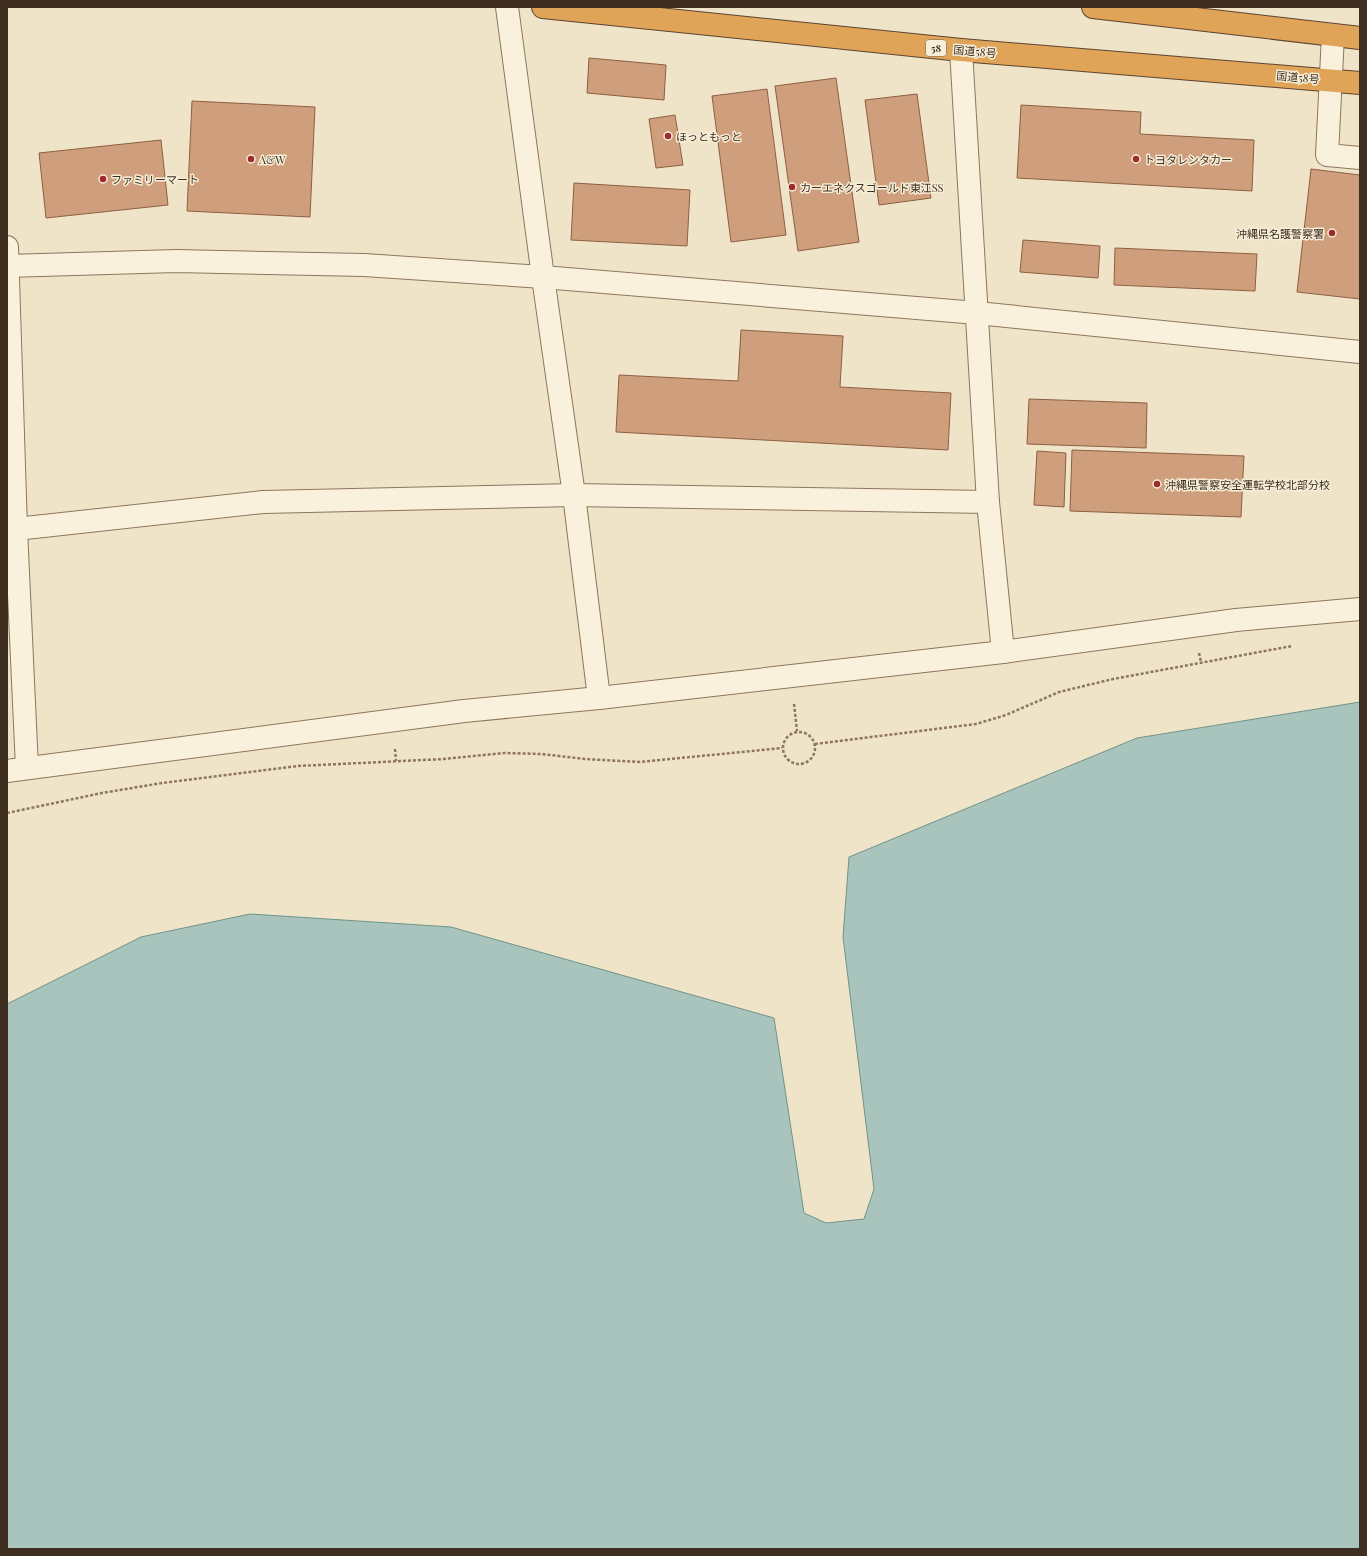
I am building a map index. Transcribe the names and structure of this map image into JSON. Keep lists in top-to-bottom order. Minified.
{"streets":{"highway":["58","国道58号"]},"places":["ほっともっと","A&W","トヨタレンタカー","ファミリーマート","カーエネクスゴールド東江SS","沖縄県名護警察署","沖縄県警察安全運転学校北部分校"]}
